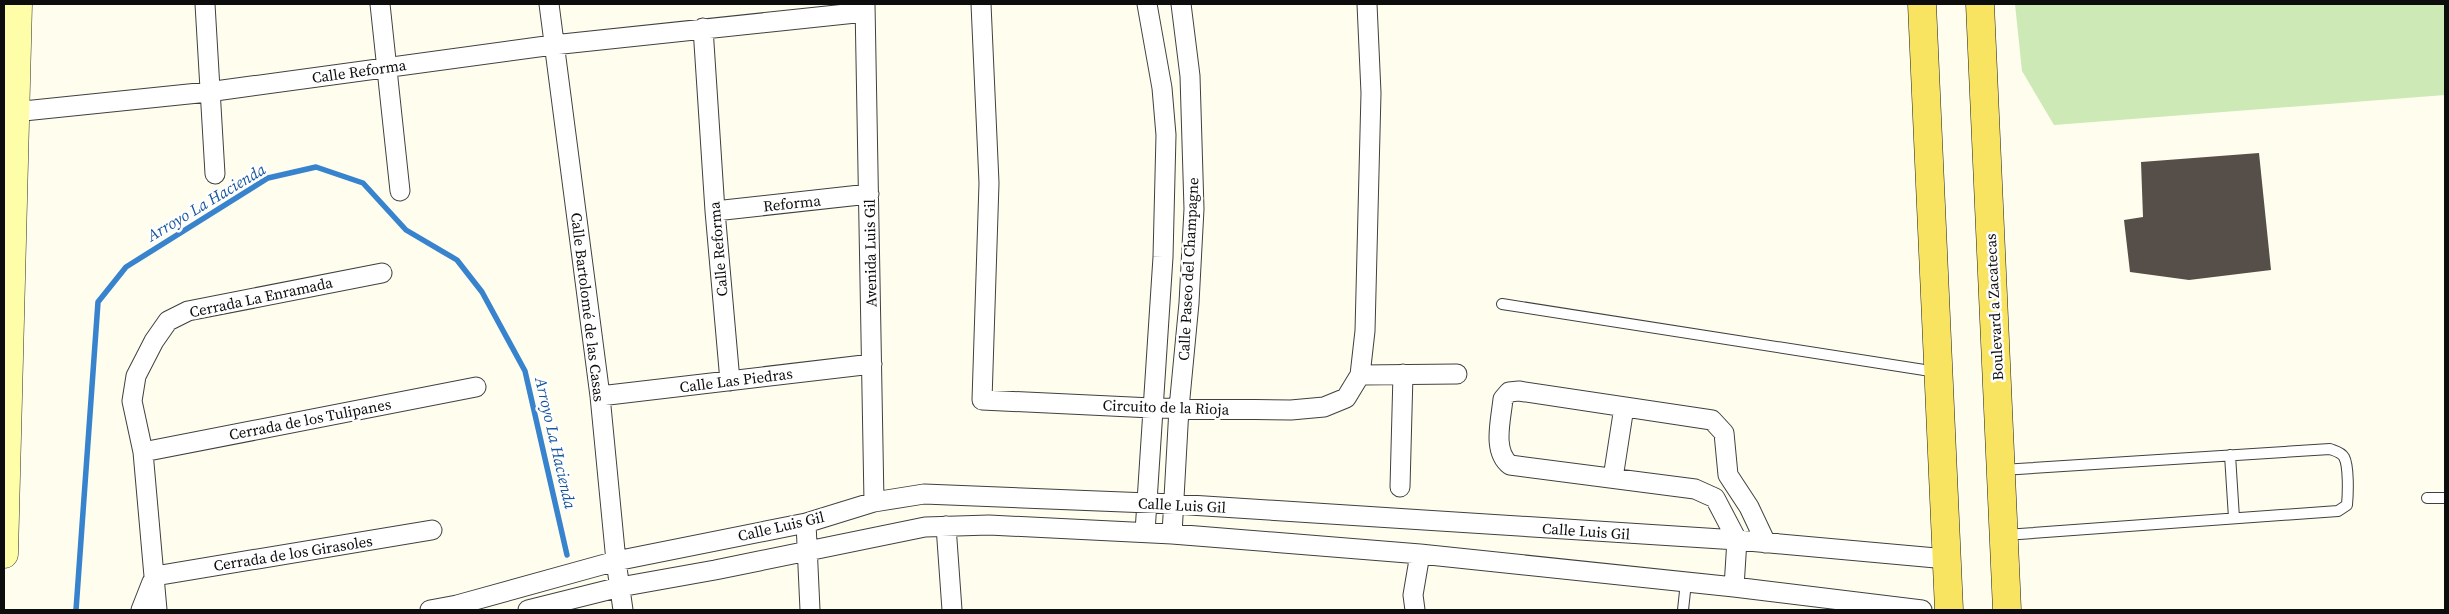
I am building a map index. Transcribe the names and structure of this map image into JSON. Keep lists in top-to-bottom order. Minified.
{"streets":{"main road":["Boulevard a Zacatecas"],"street":["Calle Reforma","Reforma","Avenida Luis Gil","Calle Paseo del Champagne","Cerrada La Enramada","Calle Bartolomé de las Casas","Calle Las Piedras","Circuito de la Rioja","Cerrada de los Tulipanes","Calle Luis Gil","Cerrada de los Girasoles"]},"crossings":[["Calle Reforma","Reforma"],["Calle Reforma","Avenida Luis Gil"],["Calle Reforma","Calle Bartolomé de las Casas"],["Calle Reforma","Calle Las Piedras"],["Reforma","Avenida Luis Gil"],["Avenida Luis Gil","Calle Las Piedras"],["Avenida Luis Gil","Calle Luis Gil"],["Calle Paseo del Champagne","Circuito de la Rioja"],["Calle Paseo del Champagne","Calle Luis Gil"],["Cerrada La Enramada","Cerrada de los Tulipanes"],["Cerrada La Enramada","Cerrada de los Girasoles"],["Calle Bartolomé de las Casas","Calle Las Piedras"],["Calle Bartolomé de las Casas","Calle Luis Gil"]],"water":["Arroyo La Hacienda"]}
